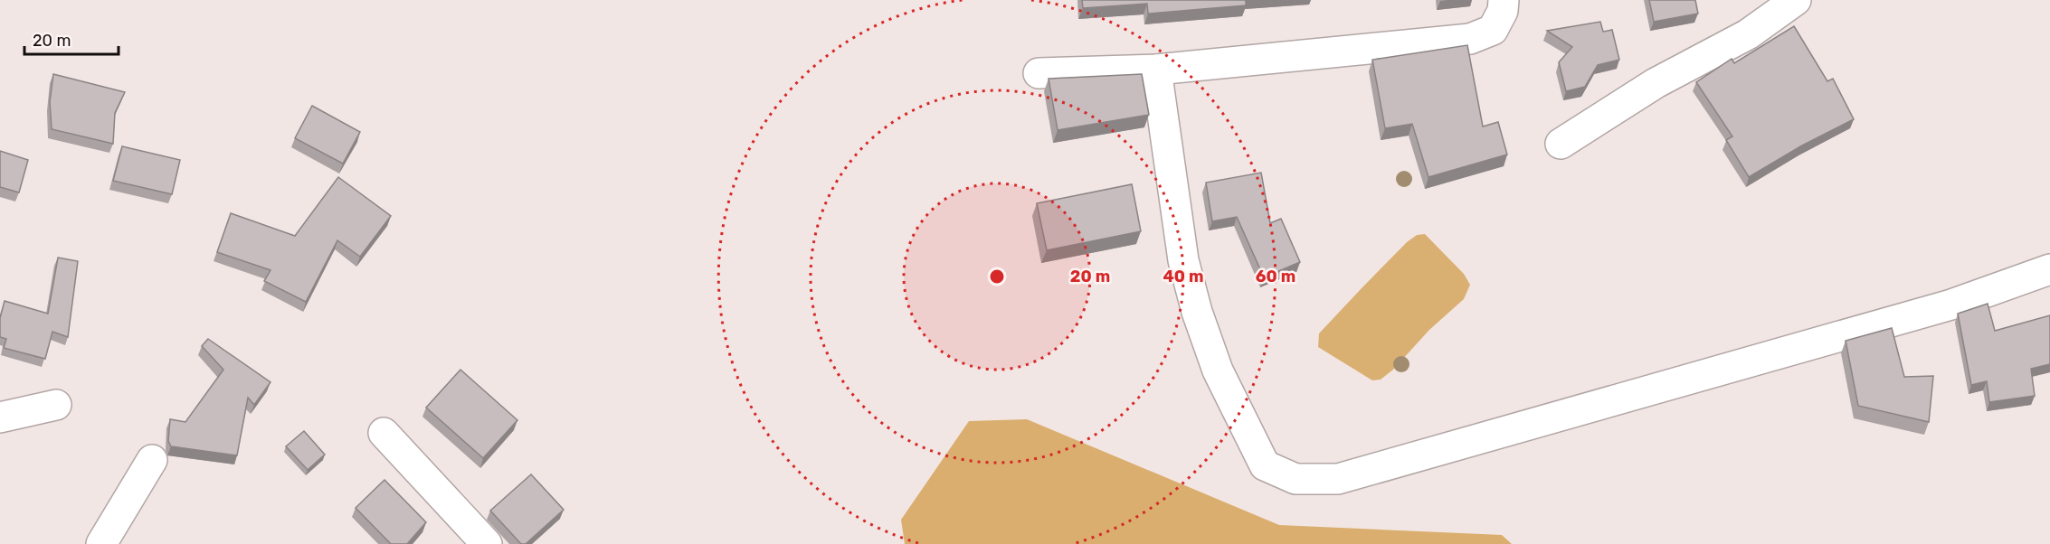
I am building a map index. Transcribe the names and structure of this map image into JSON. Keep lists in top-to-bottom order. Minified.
{"scale_bar":"20 m","rings":["20 m","40 m","60 m"]}
